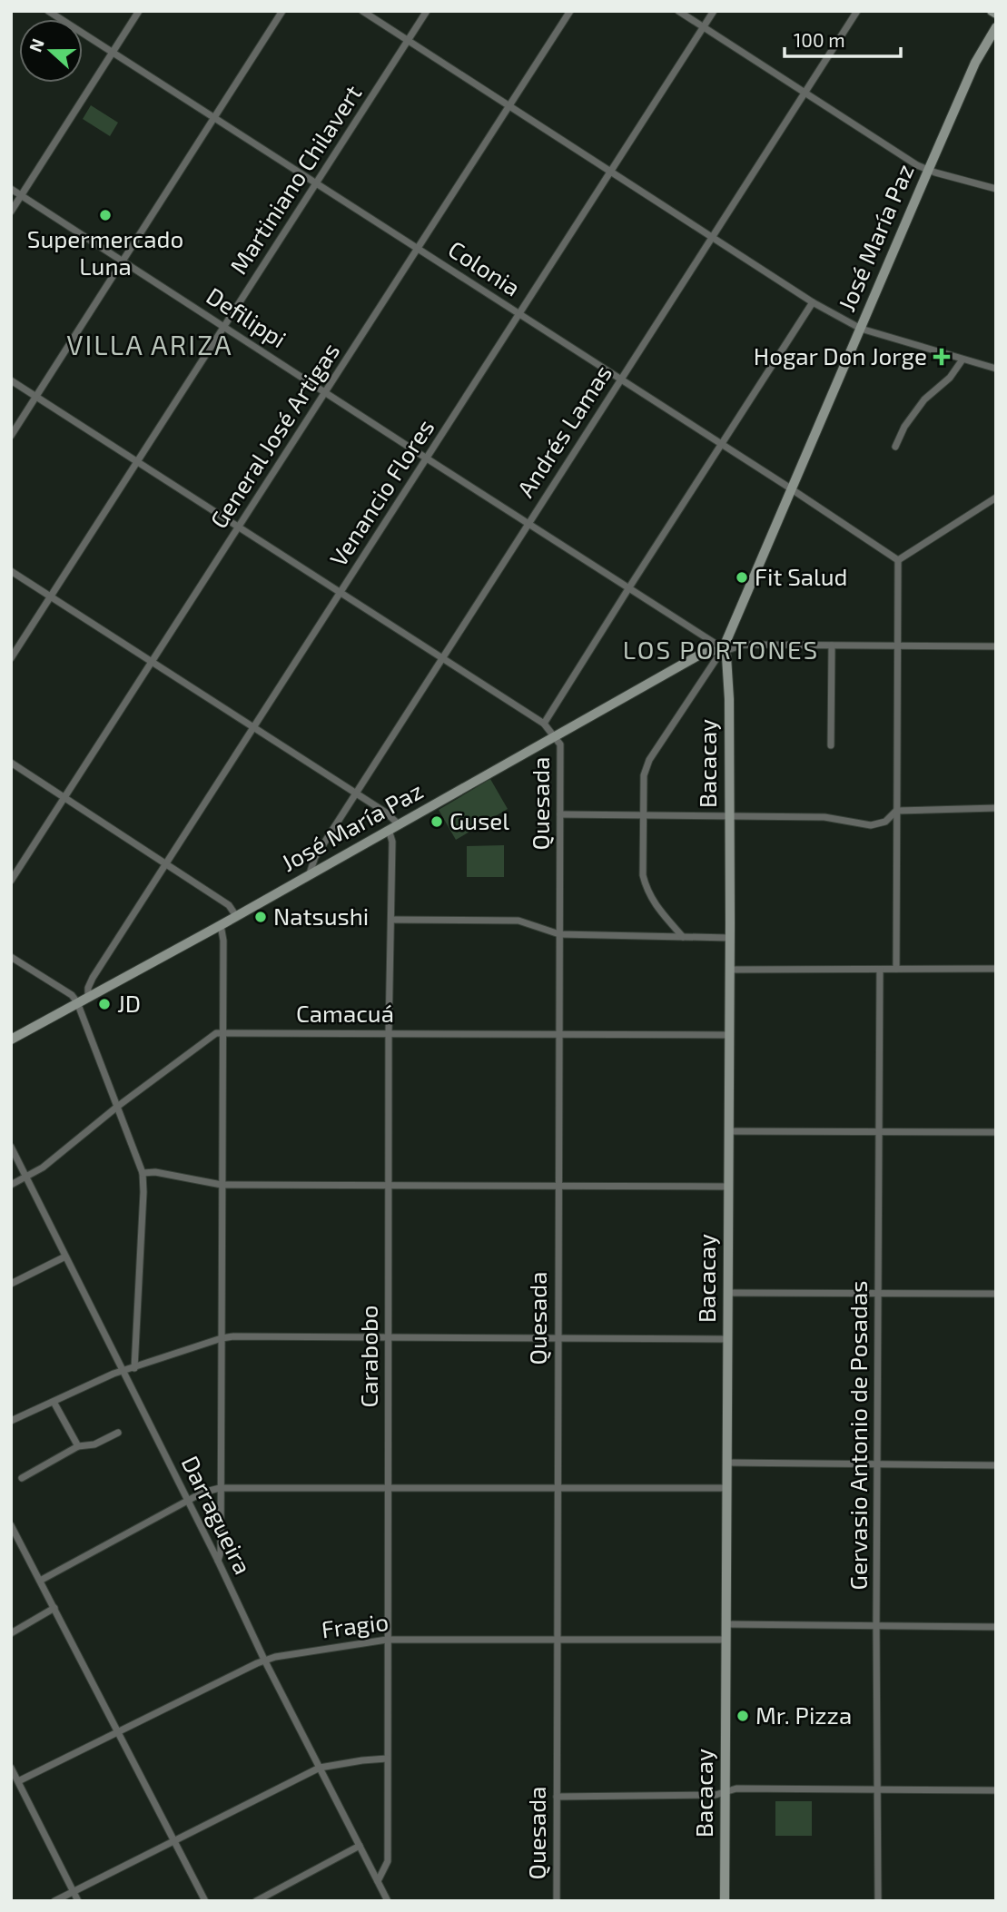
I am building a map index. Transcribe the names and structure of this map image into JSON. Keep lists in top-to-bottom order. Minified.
{"streets":{"street":["Martiniano Chilavert","José María Paz","Colonia","Defilippi","Andrés Lamas","General José Artigas","Venancio Flores","Bacacay","Quesada","Camacuá","Carabobo","Gervasio Antonio de Posadas","Darragueira","Fragio"]},"crossings":[["Martiniano Chilavert","Colonia"],["Martiniano Chilavert","Defilippi"],["José María Paz","Colonia"],["José María Paz","Defilippi"],["José María Paz","Andrés Lamas"],["José María Paz","Venancio Flores"],["José María Paz","Bacacay"],["José María Paz","Quesada"],["José María Paz","Carabobo"],["Colonia","Andrés Lamas"],["Colonia","General José Artigas"],["Colonia","Venancio Flores"],["Defilippi","Andrés Lamas"],["Defilippi","General José Artigas"],["Defilippi","Venancio Flores"],["Defilippi","Bacacay"],["Bacacay","Camacuá"],["Bacacay","Fragio"],["Quesada","Camacuá"],["Quesada","Fragio"],["Camacuá","Carabobo"],["Carabobo","Darragueira"],["Carabobo","Fragio"],["Darragueira","Fragio"]],"districts":["VILLA ARIZA","LOS PORTONES"],"places":{"other":["Supermercado Luna","Fit Salud","Gusel","Natsushi","JD","Mr. Pizza"],"health":["Hogar Don Jorge"]},"scale_bar":"100 m","north":"left"}
